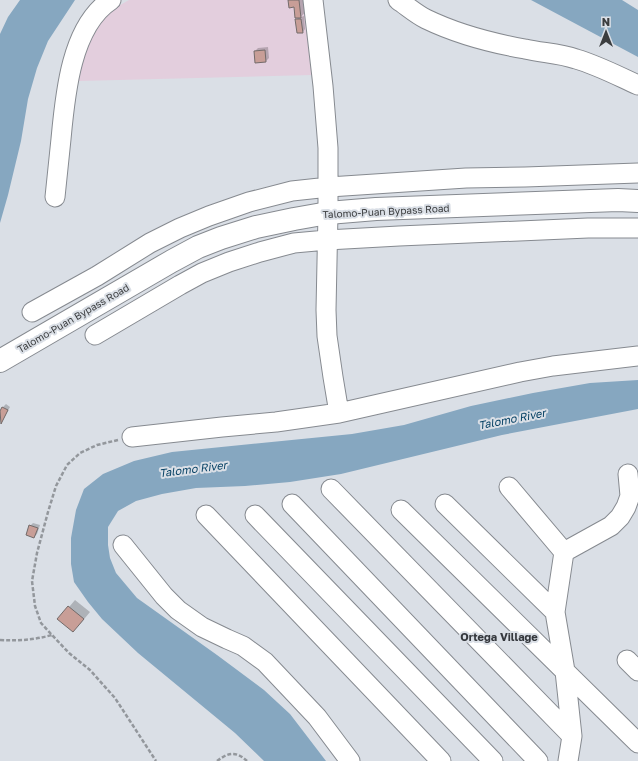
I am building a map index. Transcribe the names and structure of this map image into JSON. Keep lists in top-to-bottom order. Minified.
{"streets":{"highway":["Talomo-Puan Bypass Road"]},"districts":["Ortega Village"],"water":["Talomo River"],"north":"top"}
